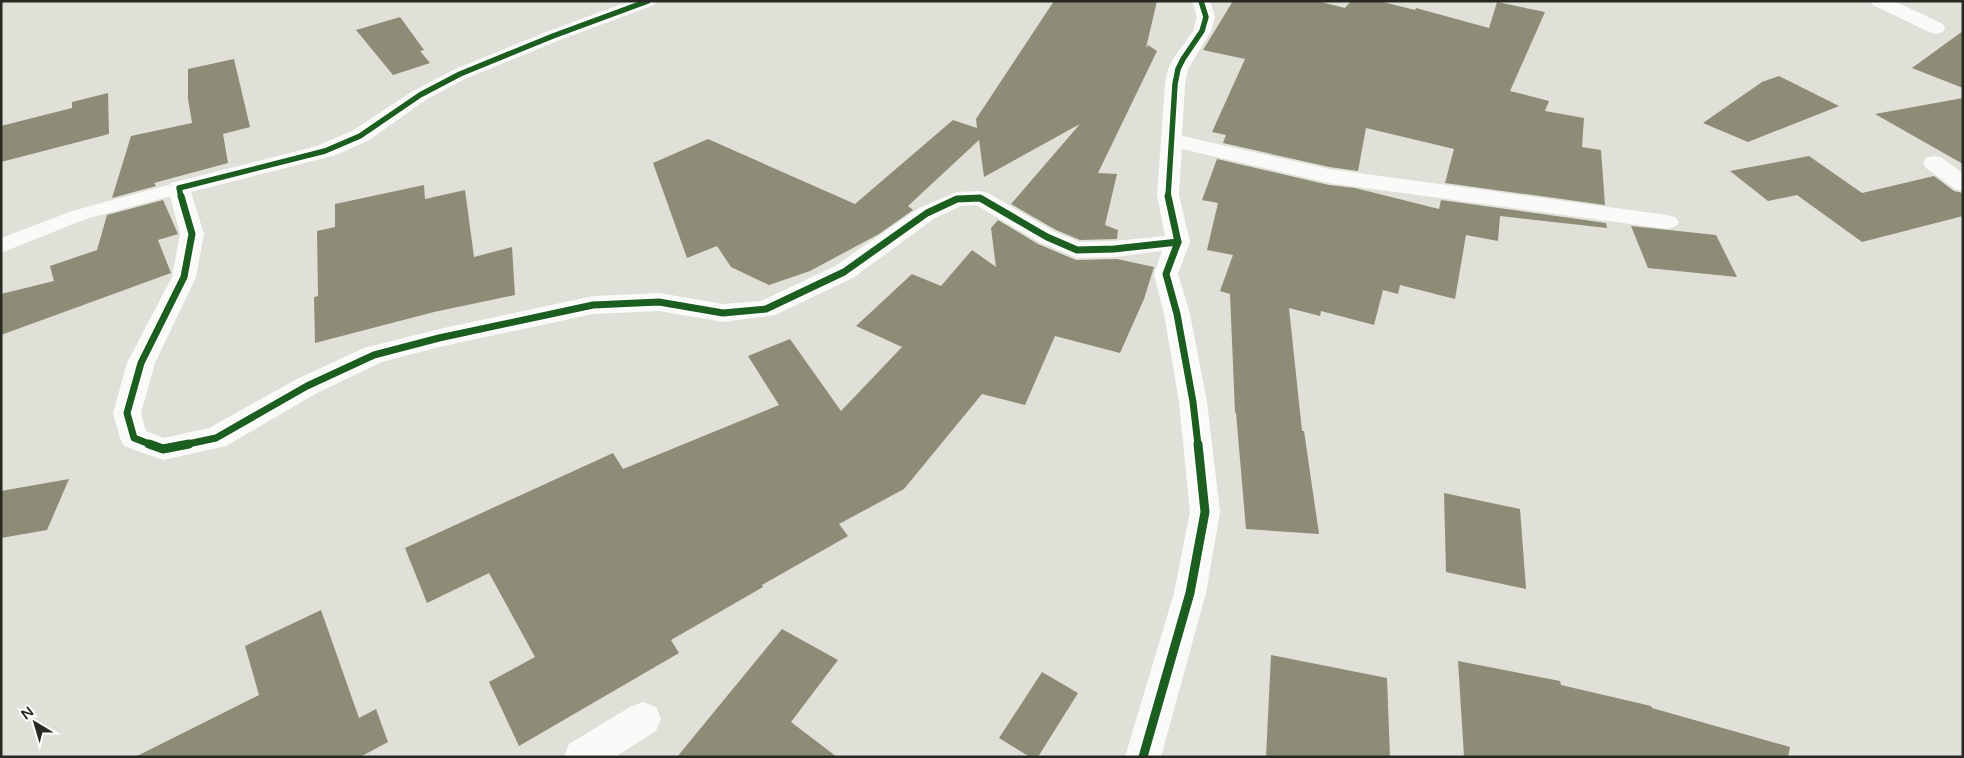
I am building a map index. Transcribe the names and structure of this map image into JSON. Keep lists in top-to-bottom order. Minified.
{"north":"top left"}
